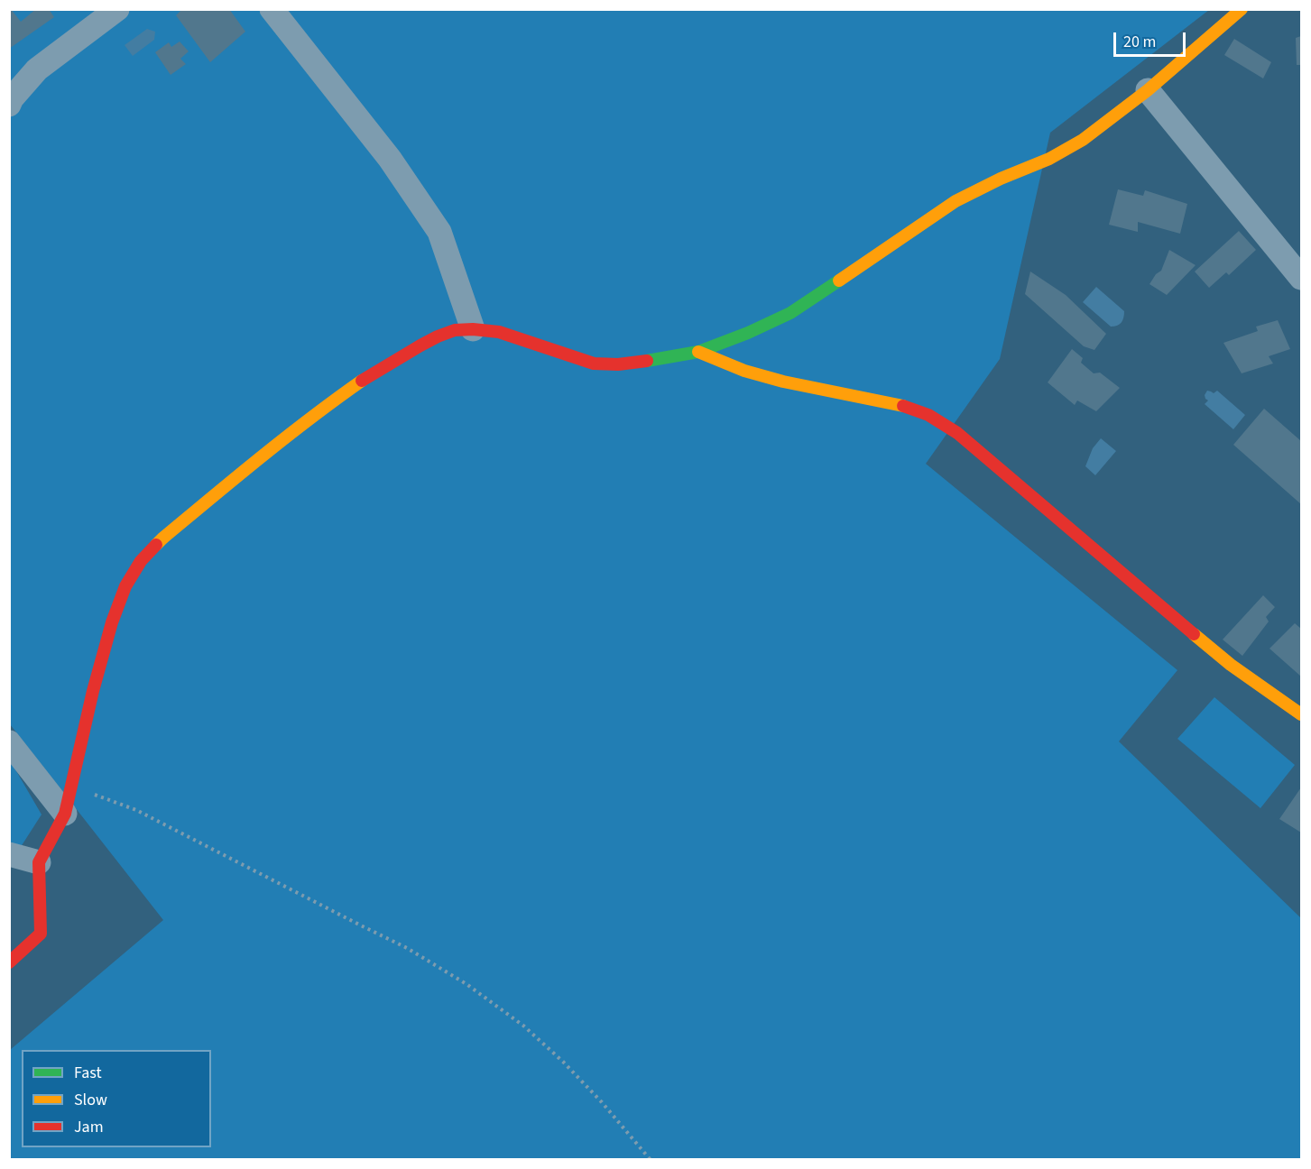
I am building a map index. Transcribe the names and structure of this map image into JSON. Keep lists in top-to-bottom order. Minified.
{"legend":["Fast","Slow","Jam"],"scale_bar":"20 m"}
